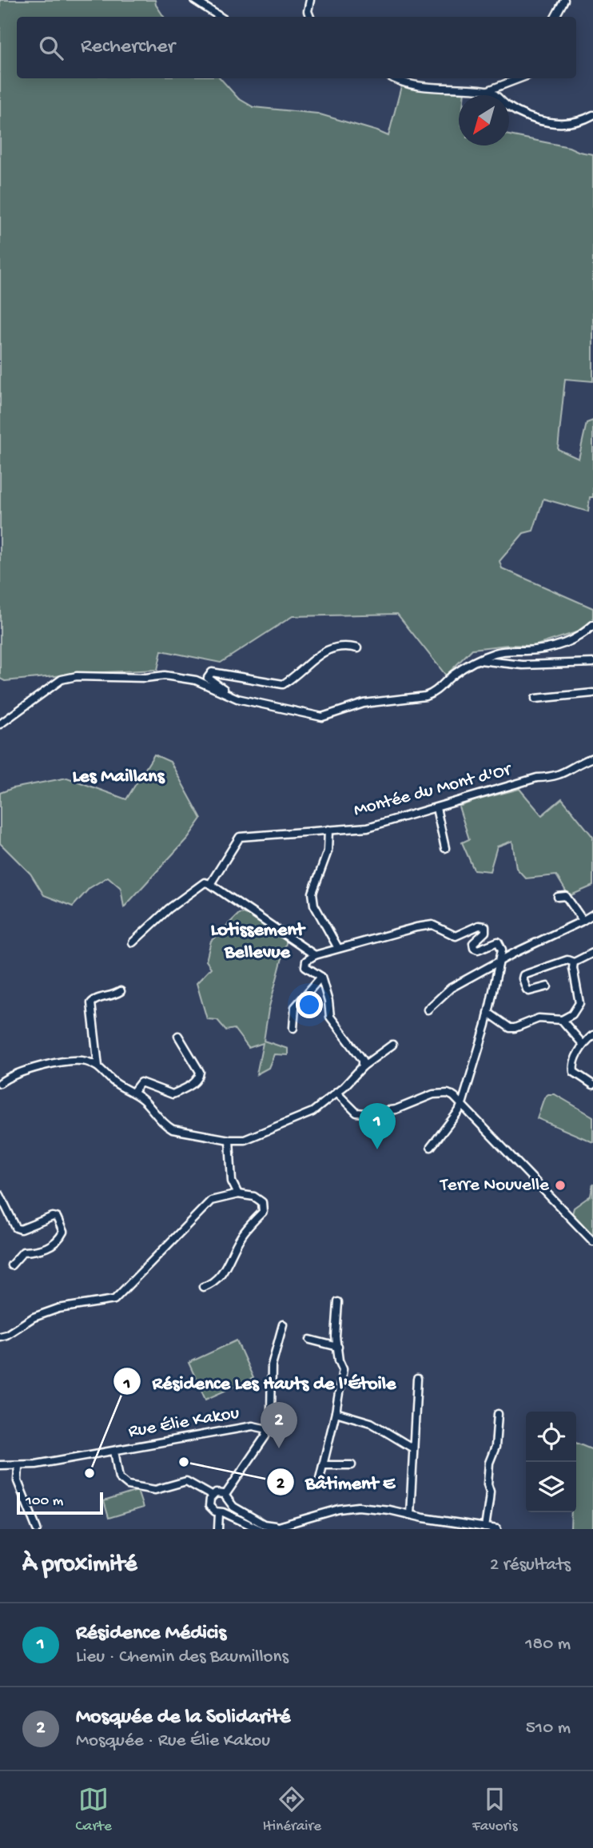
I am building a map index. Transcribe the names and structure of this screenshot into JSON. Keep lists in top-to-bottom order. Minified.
{"streets":{"street":["Montée du Mont d'Or","Rue Élie Kakou"]},"districts":["Les Maillans","Lotissement Bellevue"],"places":["Terre Nouvelle","Bâtiment E","Résidence Les Hauts de l'Étoile"],"scale_bar":"100 m","north":"bottom left","page":{"search":"Rechercher","pins":["1","2"],"scale":"100 m","heading":["À proximité","2 résultats"],"list":[{"mark":"1","name":"Résidence Médicis","note":"Lieu · Chemin des Baumillons","value":"180 m"},{"mark":"2","name":"Mosquée de la Solidarité","note":"Mosquée · Rue Élie Kakou","value":"510 m"}],"nav":["Carte","Itinéraire","Favoris"]}}
